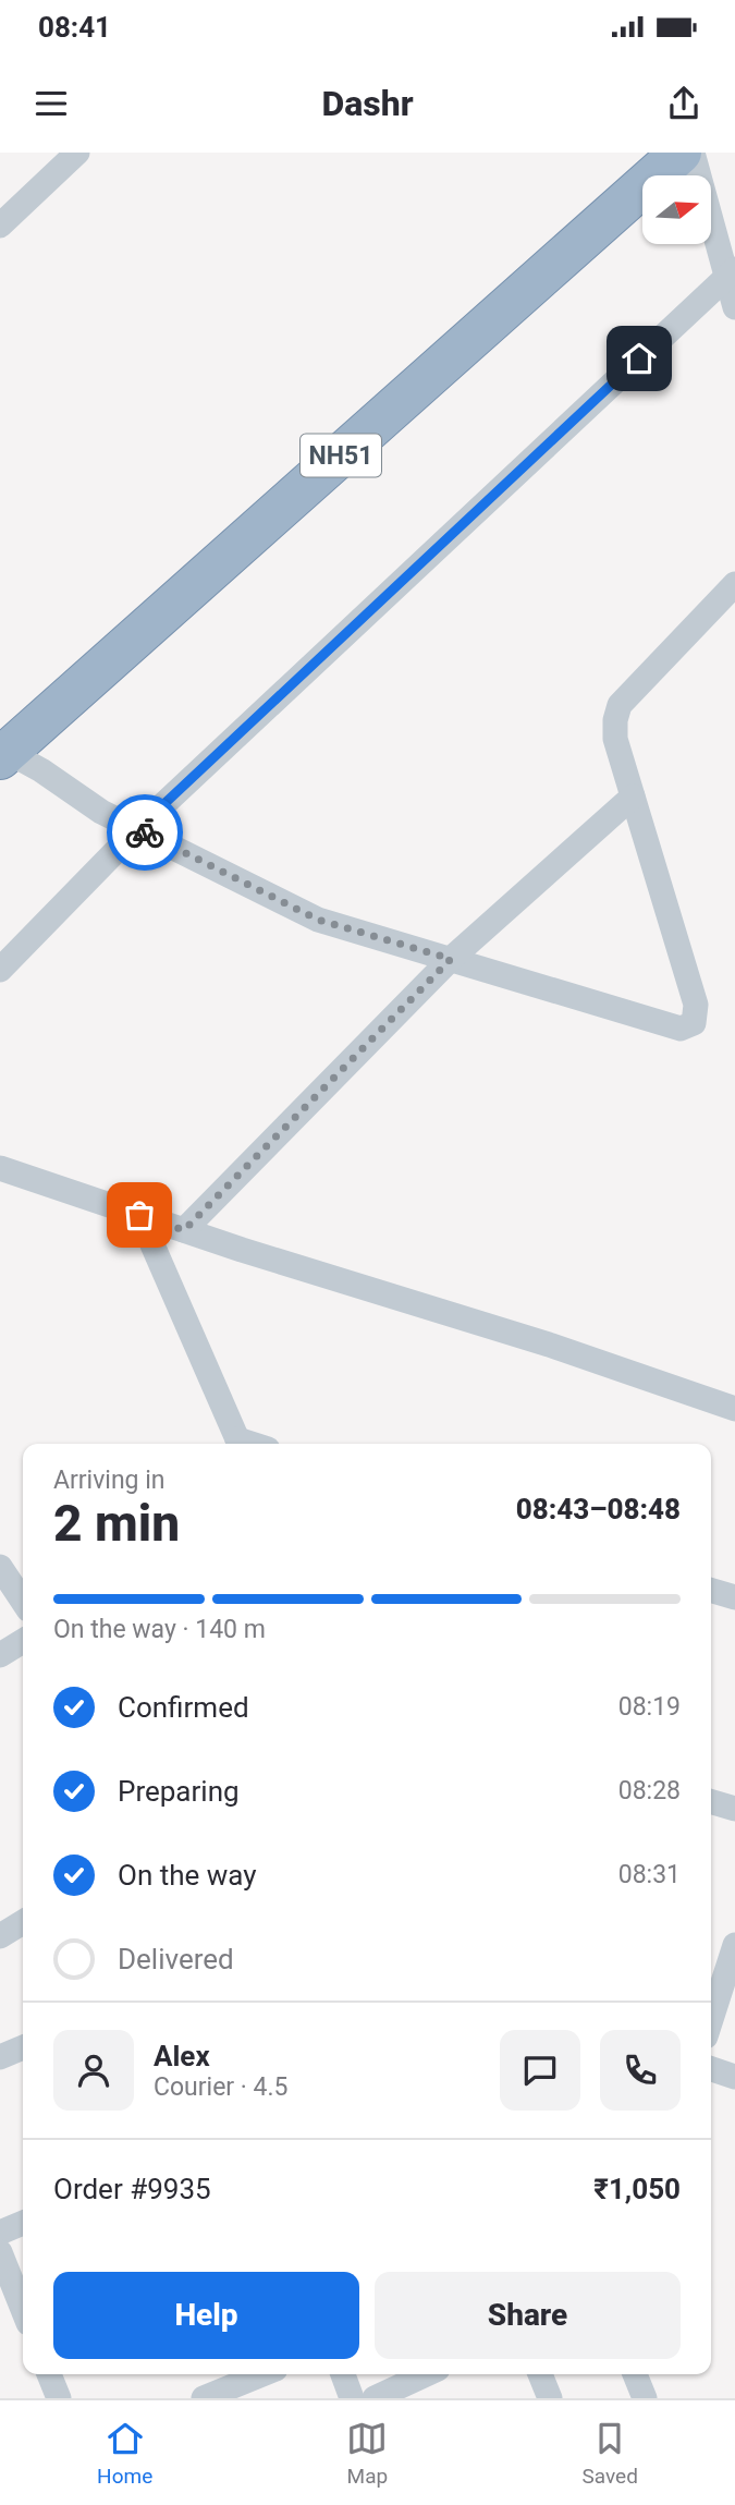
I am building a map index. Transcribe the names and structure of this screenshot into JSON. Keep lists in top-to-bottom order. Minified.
{"streets":{"highway":["NH51"]},"north":"right","page":{"status":"08:41","header":"Dashr","heading":["2 min","Arriving in","08:43–08:48"],"panel":["Alex","Courier · 4.5","Order #9935","₹1,050"],"bar":"On the way · 140 m","list":[["Confirmed","08:19"],["Preparing","08:28"],["On the way","08:31"],"Delivered"],"buttons":["Help","Share"],"tabs":["Home","Map","Saved"]}}
